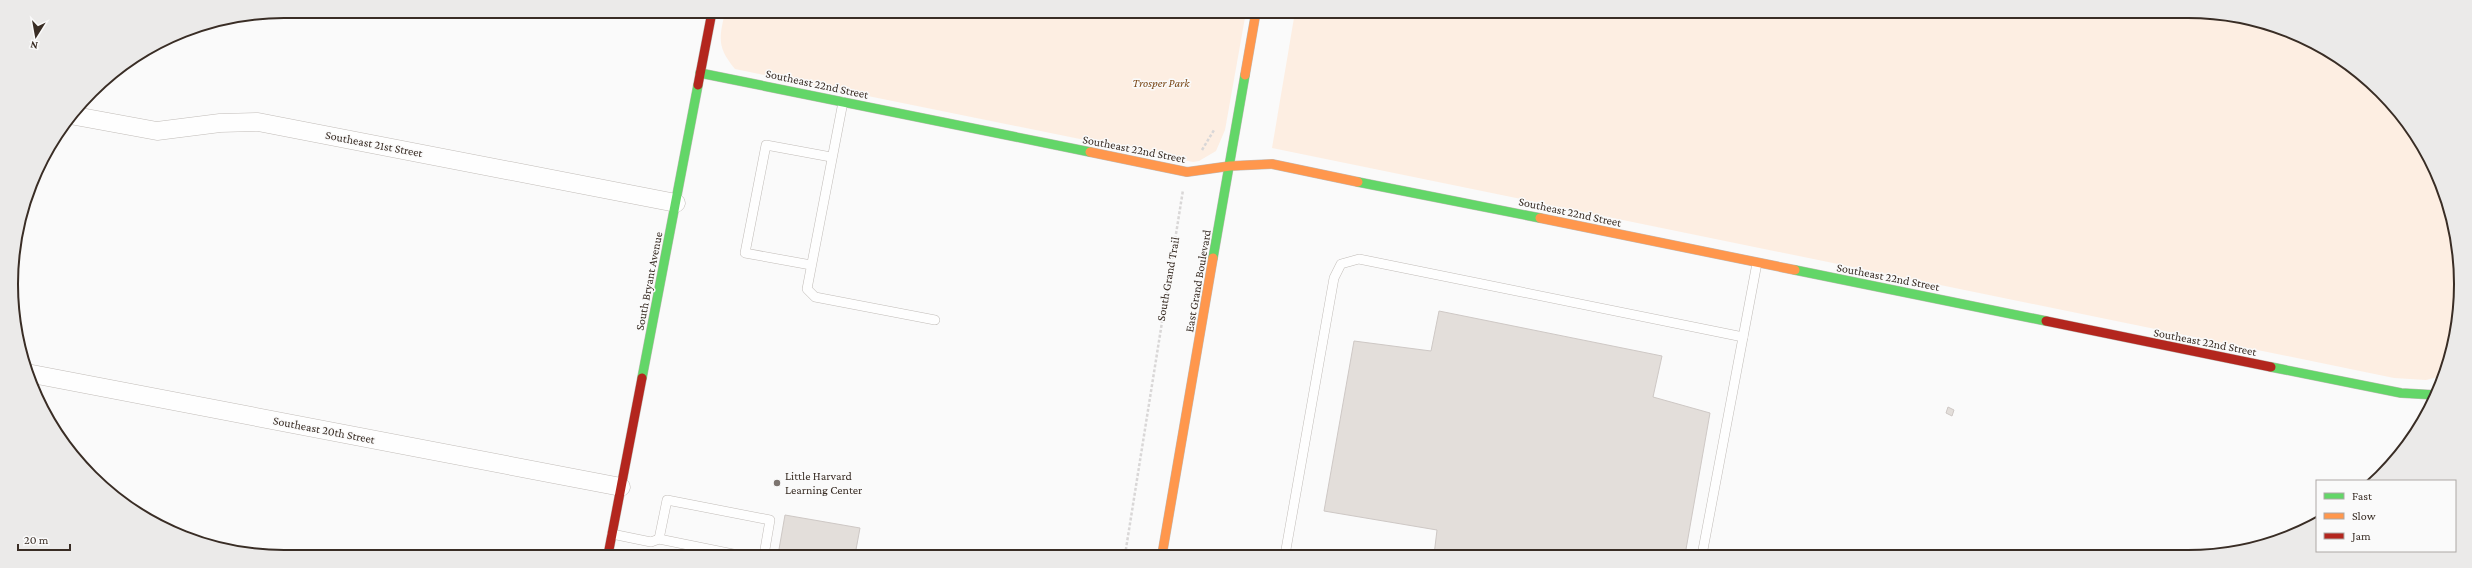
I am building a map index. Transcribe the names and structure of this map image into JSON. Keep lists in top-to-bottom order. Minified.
{"streets":{"street":["Southeast 22nd Street","Southeast 21st Street","South Bryant Avenue","East Grand Boulevard","Southeast 20th Street"],"path":["South Grand Trail"]},"crossings":[["Southeast 22nd Street","South Grand Trail"],["Southeast 22nd Street","South Bryant Avenue"],["Southeast 22nd Street","East Grand Boulevard"],["Southeast 21st Street","South Bryant Avenue"],["South Bryant Avenue","Southeast 20th Street"]],"parks":["Trosper Park"],"places":["Little Harvard Learning Center"],"legend":["Fast","Slow","Jam"],"scale_bar":"20 m","north":"bottom"}
